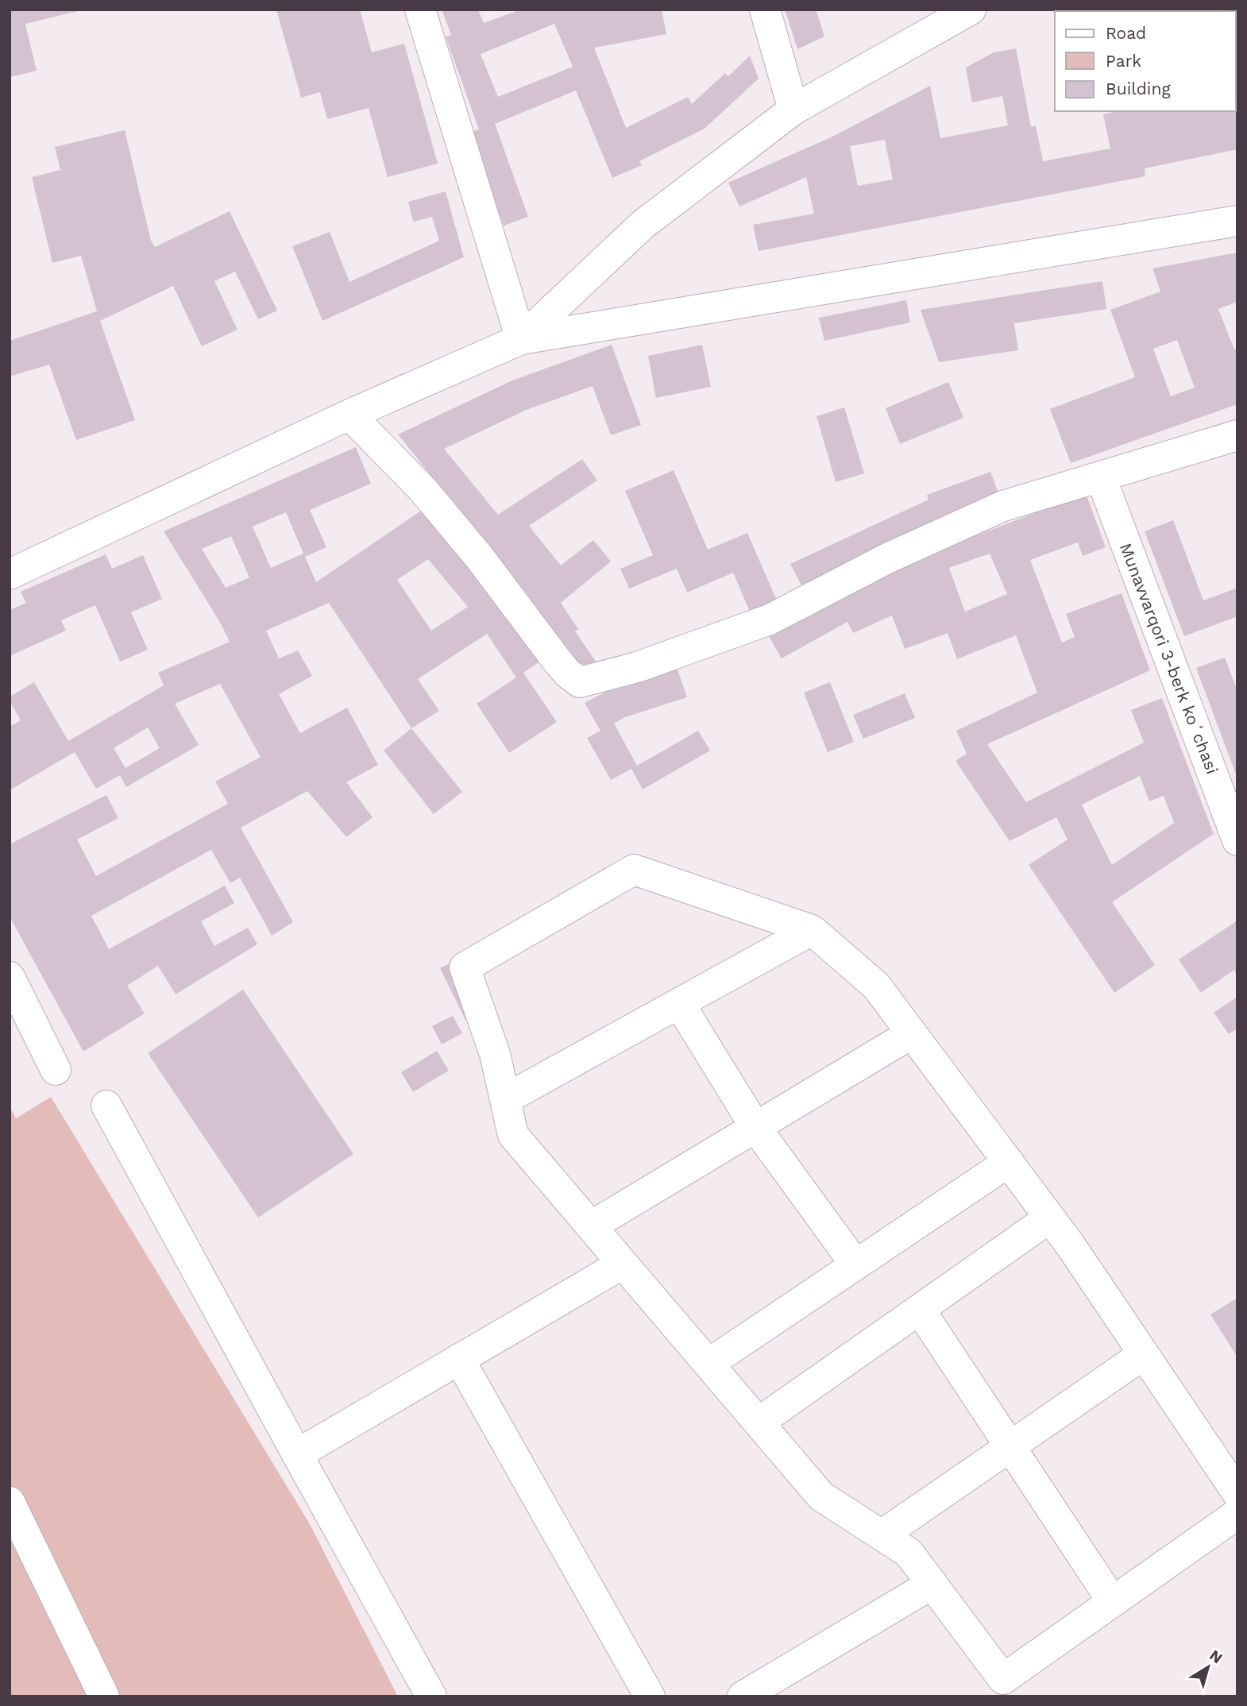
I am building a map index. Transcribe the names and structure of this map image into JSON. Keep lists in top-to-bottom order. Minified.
{"streets":{"street":["Munavvarqori 3-berk koʻchasi"]},"legend":["Road","Park","Building"],"north":"top right"}
